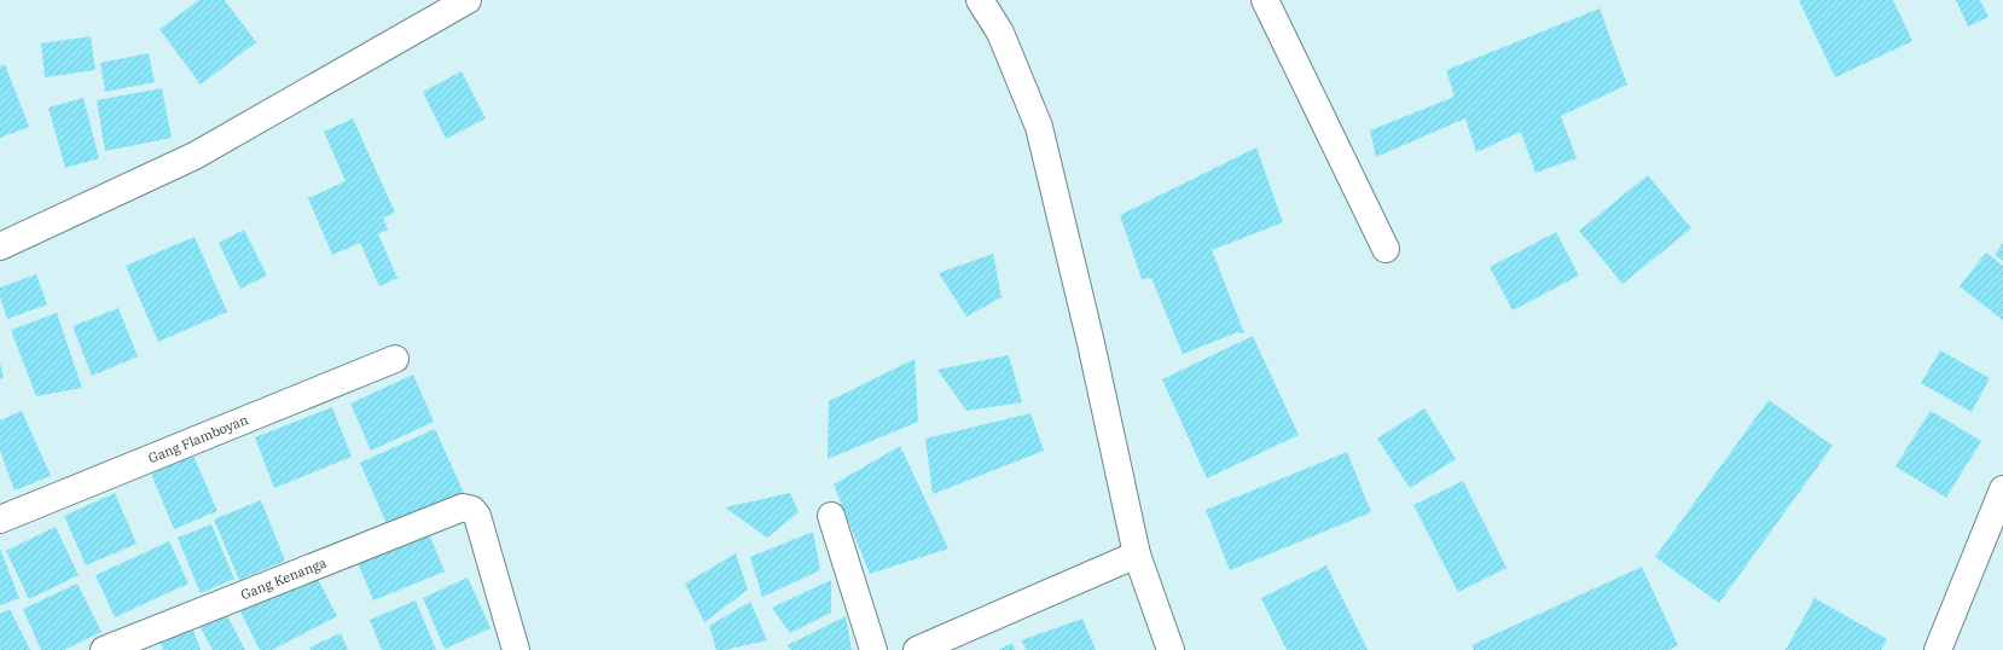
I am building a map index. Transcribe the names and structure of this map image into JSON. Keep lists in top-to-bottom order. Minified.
{"streets":{"street":["Gang Flamboyan","Gang Kenanga"]}}
